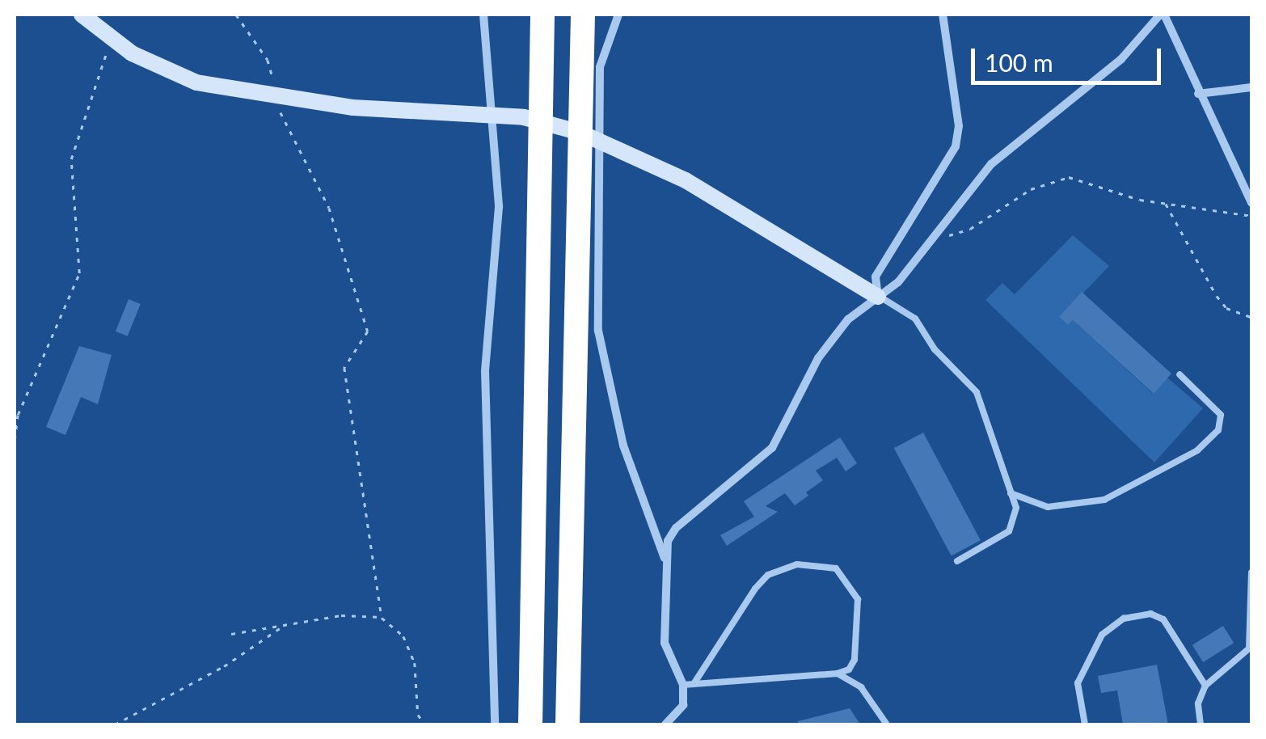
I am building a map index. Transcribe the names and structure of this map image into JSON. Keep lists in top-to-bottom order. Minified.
{"scale_bar":"100 m"}
